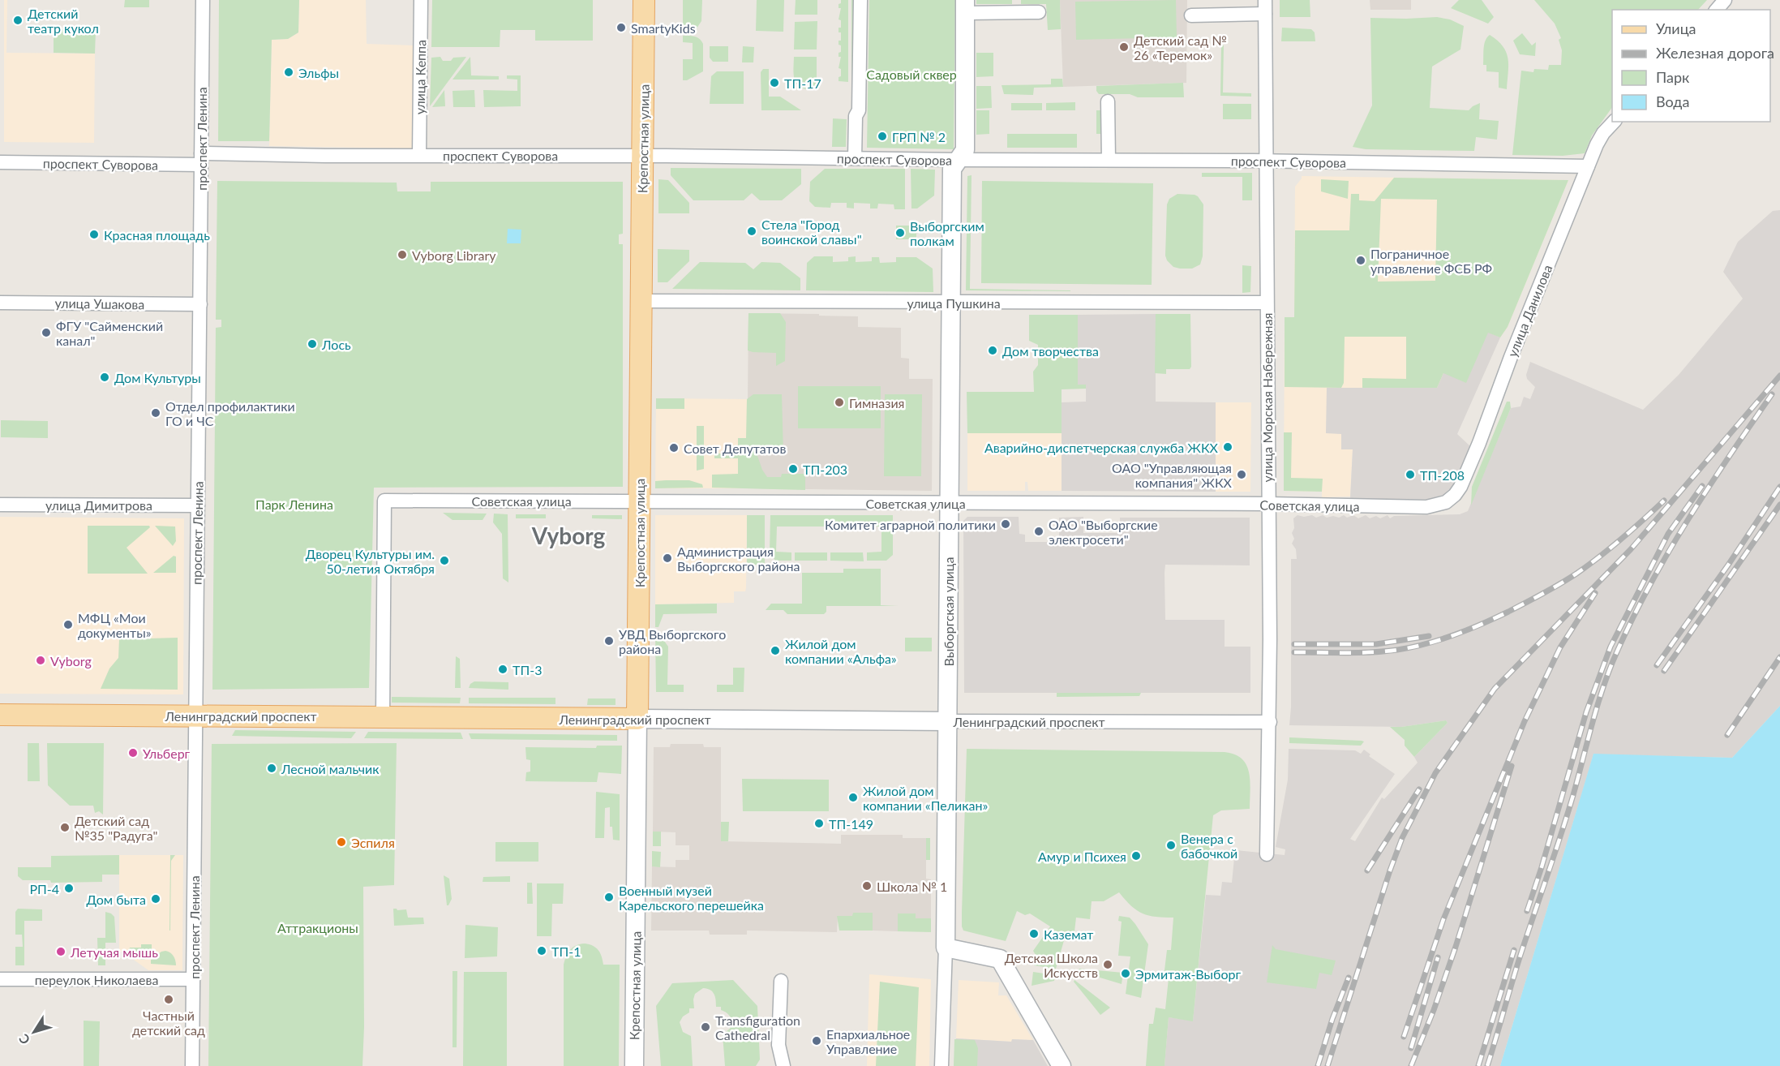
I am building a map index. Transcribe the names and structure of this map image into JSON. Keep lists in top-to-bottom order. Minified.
{"streets":{"main road":["Крепостная улица","Ленинградский проспект"],"street":["улица Кеппа","проспект Ленина","проспект Суворова","улица Пушкина","улица Ушакова","улица Данилова","улица Морская Набережная","Советская улица","улица Димитрова","Выборгская улица","переулок Николаева"]},"crossings":[["улица Кеппа","проспект Суворова"],["проспект Ленина","проспект Суворова"],["проспект Ленина","улица Ушакова"],["проспект Ленина","улица Димитрова"],["проспект Ленина","Ленинградский проспект"],["проспект Ленина","переулок Николаева"],["Крепостная улица","проспект Суворова"],["Крепостная улица","улица Пушкина"],["Крепостная улица","Советская улица"],["Крепостная улица","Ленинградский проспект"],["проспект Суворова","улица Данилова"],["проспект Суворова","улица Морская Набережная"],["проспект Суворова","Выборгская улица"],["улица Пушкина","улица Морская Набережная"],["улица Пушкина","Выборгская улица"],["улица Данилова","Советская улица"],["улица Морская Набережная","Советская улица"],["улица Морская Набережная","Ленинградский проспект"],["Советская улица","Выборгская улица"],["Советская улица","Ленинградский проспект"],["Выборгская улица","Ленинградский проспект"]],"districts":["Vyborg"],"parks":["Садовый сквер","Парк Ленина","Аттракционы"],"places":["Детский театр кукол","SmartyKids","Детский сад № 26 «Теремок»","Эльфы","ТП-17","ГРП № 2","Стела \"Город воинской славы\"","Выборгским полкам","Красная площадь","Vyborg Library","Пограничное управление ФСБ РФ","ФГУ \"Сайменский канал\"","Лось","Дом творчества","Дом Культуры","Гимназия","Отдел профилактики ГО и ЧС","Аварийно-диспетчерская служба ЖКХ","Совет Депутатов","ТП-203","ОАО \"Управляющая компания\" ЖКХ","ТП-208","Комитет аграрной политики","ОАО \"Выборгские электросети\"","Администрация Выборгского района","Дворец Культуры им. 50-летия Октября","МФЦ «Мои документы»","УВД Выборгского района","Жилой дом компании «Альфа»","Vyborg","ТП-3","Ульберг","Лесной мальчик","Жилой дом компании «Пеликан»","ТП-149","Детский сад №35 \"Радуга\"","Эспиля","Венера с бабочкой","Амур и Психея","Школа № 1","РП-4","Военный музей Карельского перешейка","Дом быта","Каземат","ТП-1","Летучая мышь","Детская Школа Искусств","Эрмитаж-Выборг","Частный детский сад","Transfiguration Cathedral","Епархиальное Управление"],"legend":["Улица","Железная дорога","Парк","Вода"],"north":"bottom left"}
